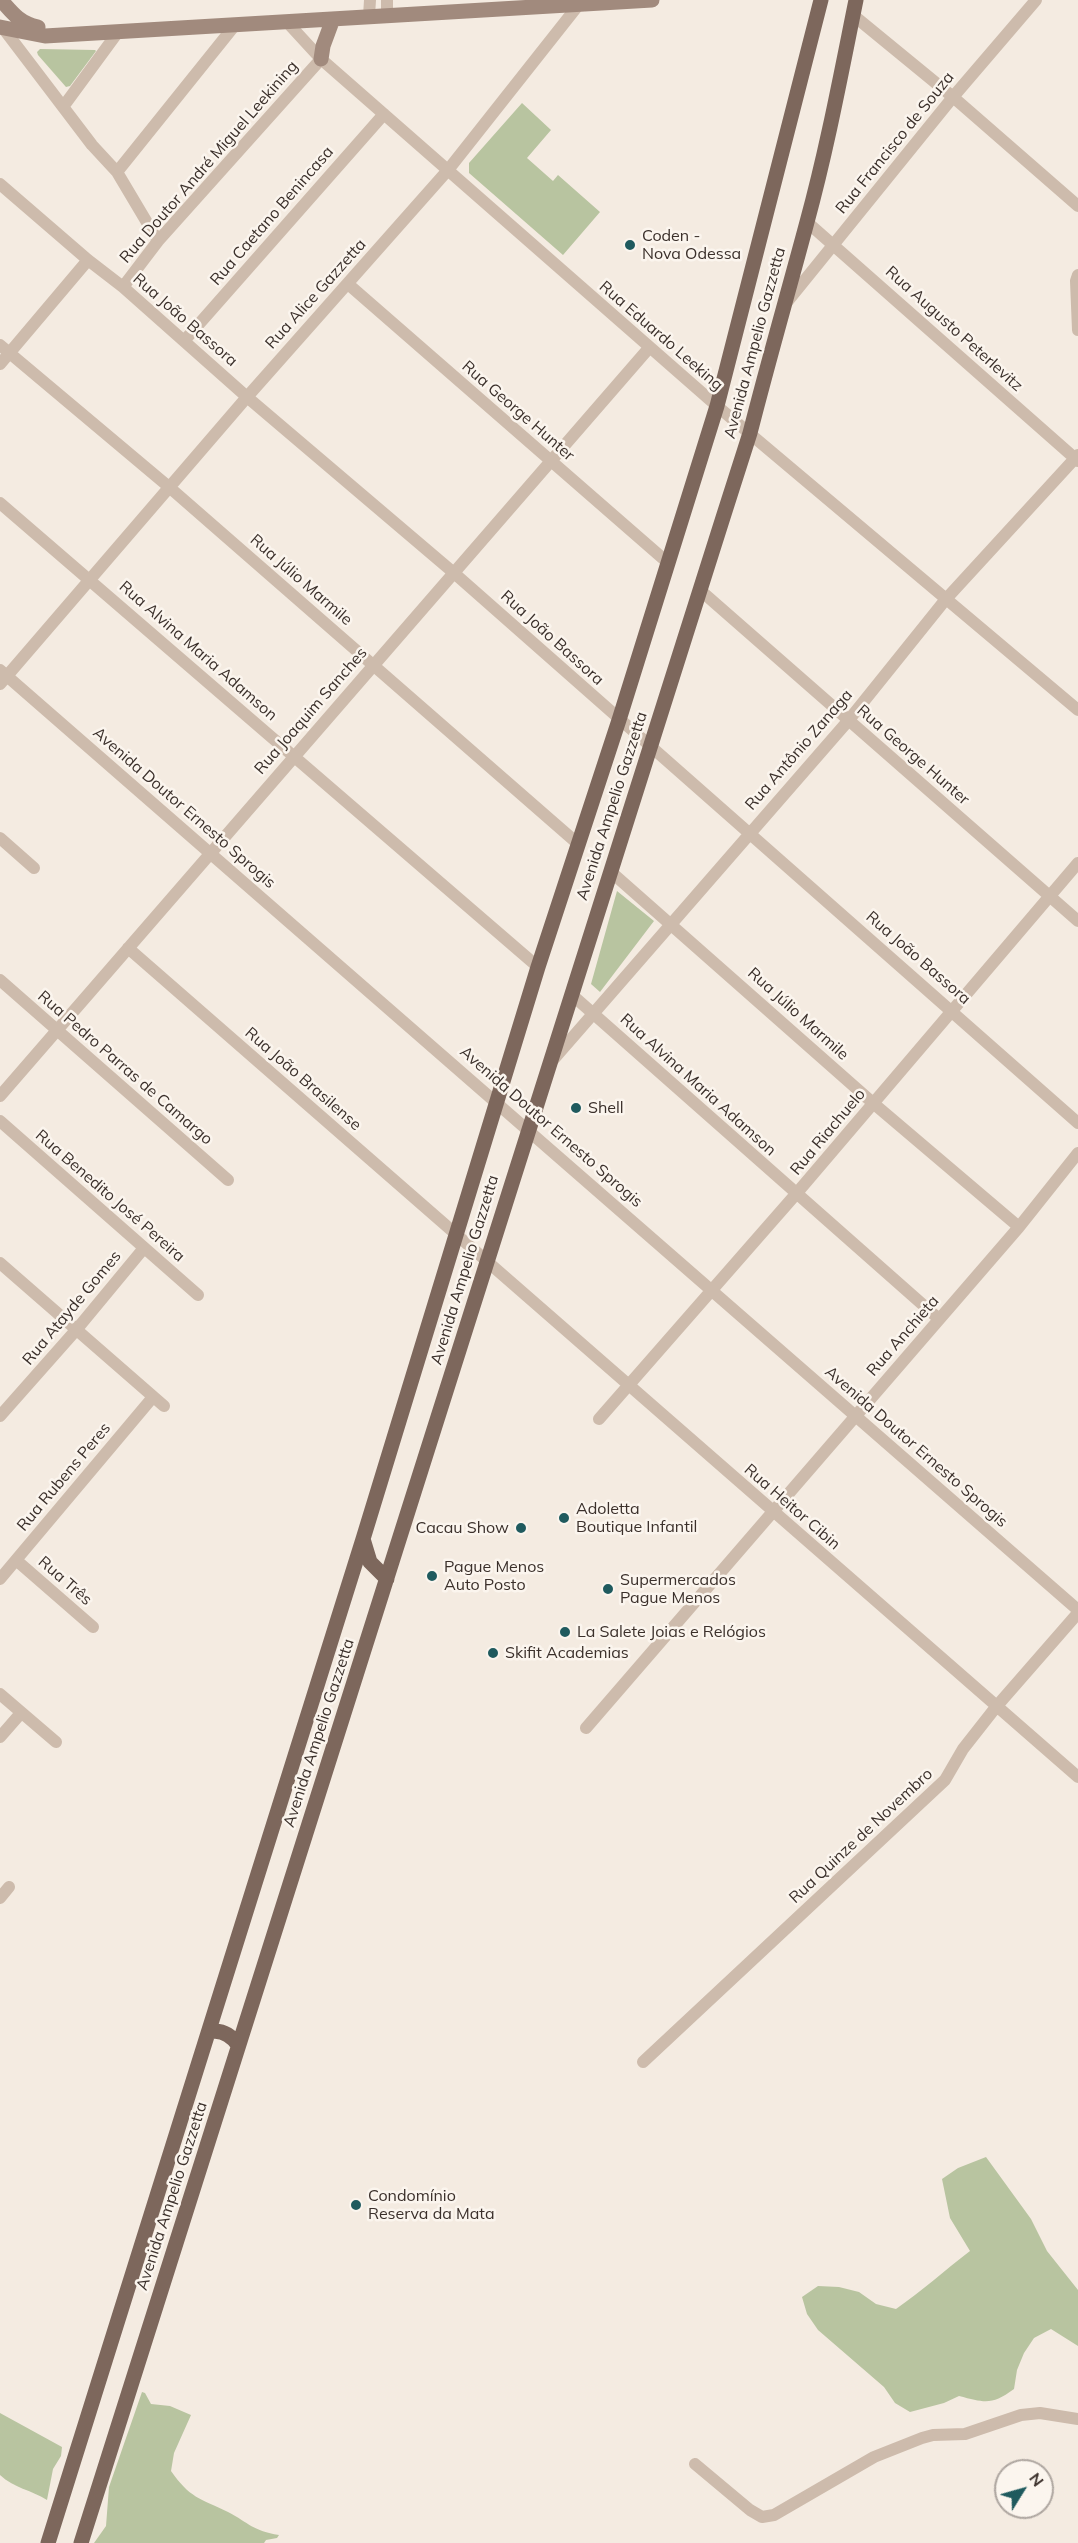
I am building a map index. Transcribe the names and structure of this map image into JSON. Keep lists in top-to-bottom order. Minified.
{"streets":{"main road":["Avenida Ampelio Gazzetta"],"street":["Rua Francisco de Souza","Rua Doutor André Miguel Leekining","Rua Caetano Benincasa","Rua Alice Gazzetta","Rua João Bassora","Rua Augusto Peterlevitz","Rua Eduardo Leeking","Rua George Hunter","Rua Júlio Marmile","Rua Alvina Maria Adamson","Rua Joaquim Sanches","Rua Antônio Zanaga","Avenida Doutor Ernesto Sprogis","Rua Pedro Parras de Camargo","Rua João Brasilense","Rua Riachuelo","Rua Benedito José Pereira","Rua Atayde Gomes","Rua Anchieta","Rua Rubens Peres","Rua Heitor Cibin","Rua Três","Rua Quinze de Novembro"]},"crossings":[["Rua Francisco de Souza","Rua Augusto Peterlevitz"],["Rua Francisco de Souza","Avenida Ampelio Gazzetta"],["Rua Doutor André Miguel Leekining","Rua João Bassora"],["Rua Doutor André Miguel Leekining","Rua Eduardo Leeking"],["Rua Caetano Benincasa","Rua João Bassora"],["Rua Caetano Benincasa","Rua Eduardo Leeking"],["Rua Alice Gazzetta","Rua João Bassora"],["Rua Alice Gazzetta","Rua Eduardo Leeking"],["Rua Alice Gazzetta","Rua George Hunter"],["Rua Alice Gazzetta","Rua Júlio Marmile"],["Rua Alice Gazzetta","Rua Alvina Maria Adamson"],["Rua Alice Gazzetta","Avenida Doutor Ernesto Sprogis"],["Rua João Bassora","Avenida Ampelio Gazzetta"],["Rua João Bassora","Rua Joaquim Sanches"],["Rua João Bassora","Rua Antônio Zanaga"],["Rua João Bassora","Rua Riachuelo"],["Rua Augusto Peterlevitz","Avenida Ampelio Gazzetta"],["Rua Augusto Peterlevitz","Rua Antônio Zanaga"],["Rua Eduardo Leeking","Avenida Ampelio Gazzetta"],["Rua Eduardo Leeking","Rua Joaquim Sanches"],["Rua Eduardo Leeking","Rua Antônio Zanaga"],["Avenida Ampelio Gazzetta","Rua George Hunter"],["Avenida Ampelio Gazzetta","Rua Júlio Marmile"],["Avenida Ampelio Gazzetta","Rua Alvina Maria Adamson"],["Avenida Ampelio Gazzetta","Rua Antônio Zanaga"],["Avenida Ampelio Gazzetta","Avenida Doutor Ernesto Sprogis"],["Avenida Ampelio Gazzetta","Rua João Brasilense"],["Avenida Ampelio Gazzetta","Rua Heitor Cibin"],["Rua George Hunter","Rua Joaquim Sanches"],["Rua George Hunter","Rua Antônio Zanaga"],["Rua George Hunter","Rua Riachuelo"],["Rua Júlio Marmile","Rua Joaquim Sanches"],["Rua Júlio Marmile","Rua Antônio Zanaga"],["Rua Júlio Marmile","Rua Riachuelo"],["Rua Júlio Marmile","Rua Anchieta"],["Rua Alvina Maria Adamson","Rua Joaquim Sanches"],["Rua Alvina Maria Adamson","Rua Antônio Zanaga"],["Rua Alvina Maria Adamson","Rua Riachuelo"],["Rua Alvina Maria Adamson","Rua Anchieta"],["Rua Joaquim Sanches","Avenida Doutor Ernesto Sprogis"],["Rua Joaquim Sanches","Rua Pedro Parras de Camargo"],["Rua Joaquim Sanches","Rua João Brasilense"],["Avenida Doutor Ernesto Sprogis","Rua Riachuelo"],["Avenida Doutor Ernesto Sprogis","Rua Anchieta"],["Avenida Doutor Ernesto Sprogis","Rua Quinze de Novembro"],["Rua João Brasilense","Rua Heitor Cibin"],["Rua Riachuelo","Rua Heitor Cibin"],["Rua Benedito José Pereira","Rua Atayde Gomes"],["Rua Anchieta","Rua Heitor Cibin"],["Rua Rubens Peres","Rua Três"],["Rua Heitor Cibin","Rua Quinze de Novembro"]],"places":["Coden - Nova Odessa","Shell","Adoletta Boutique Infantil","Cacau Show","Pague Menos Auto Posto","Supermercados Pague Menos","La Salete Joias e Relógios","Skifit Academias","Condomínio Reserva da Mata"],"north":"top right"}
